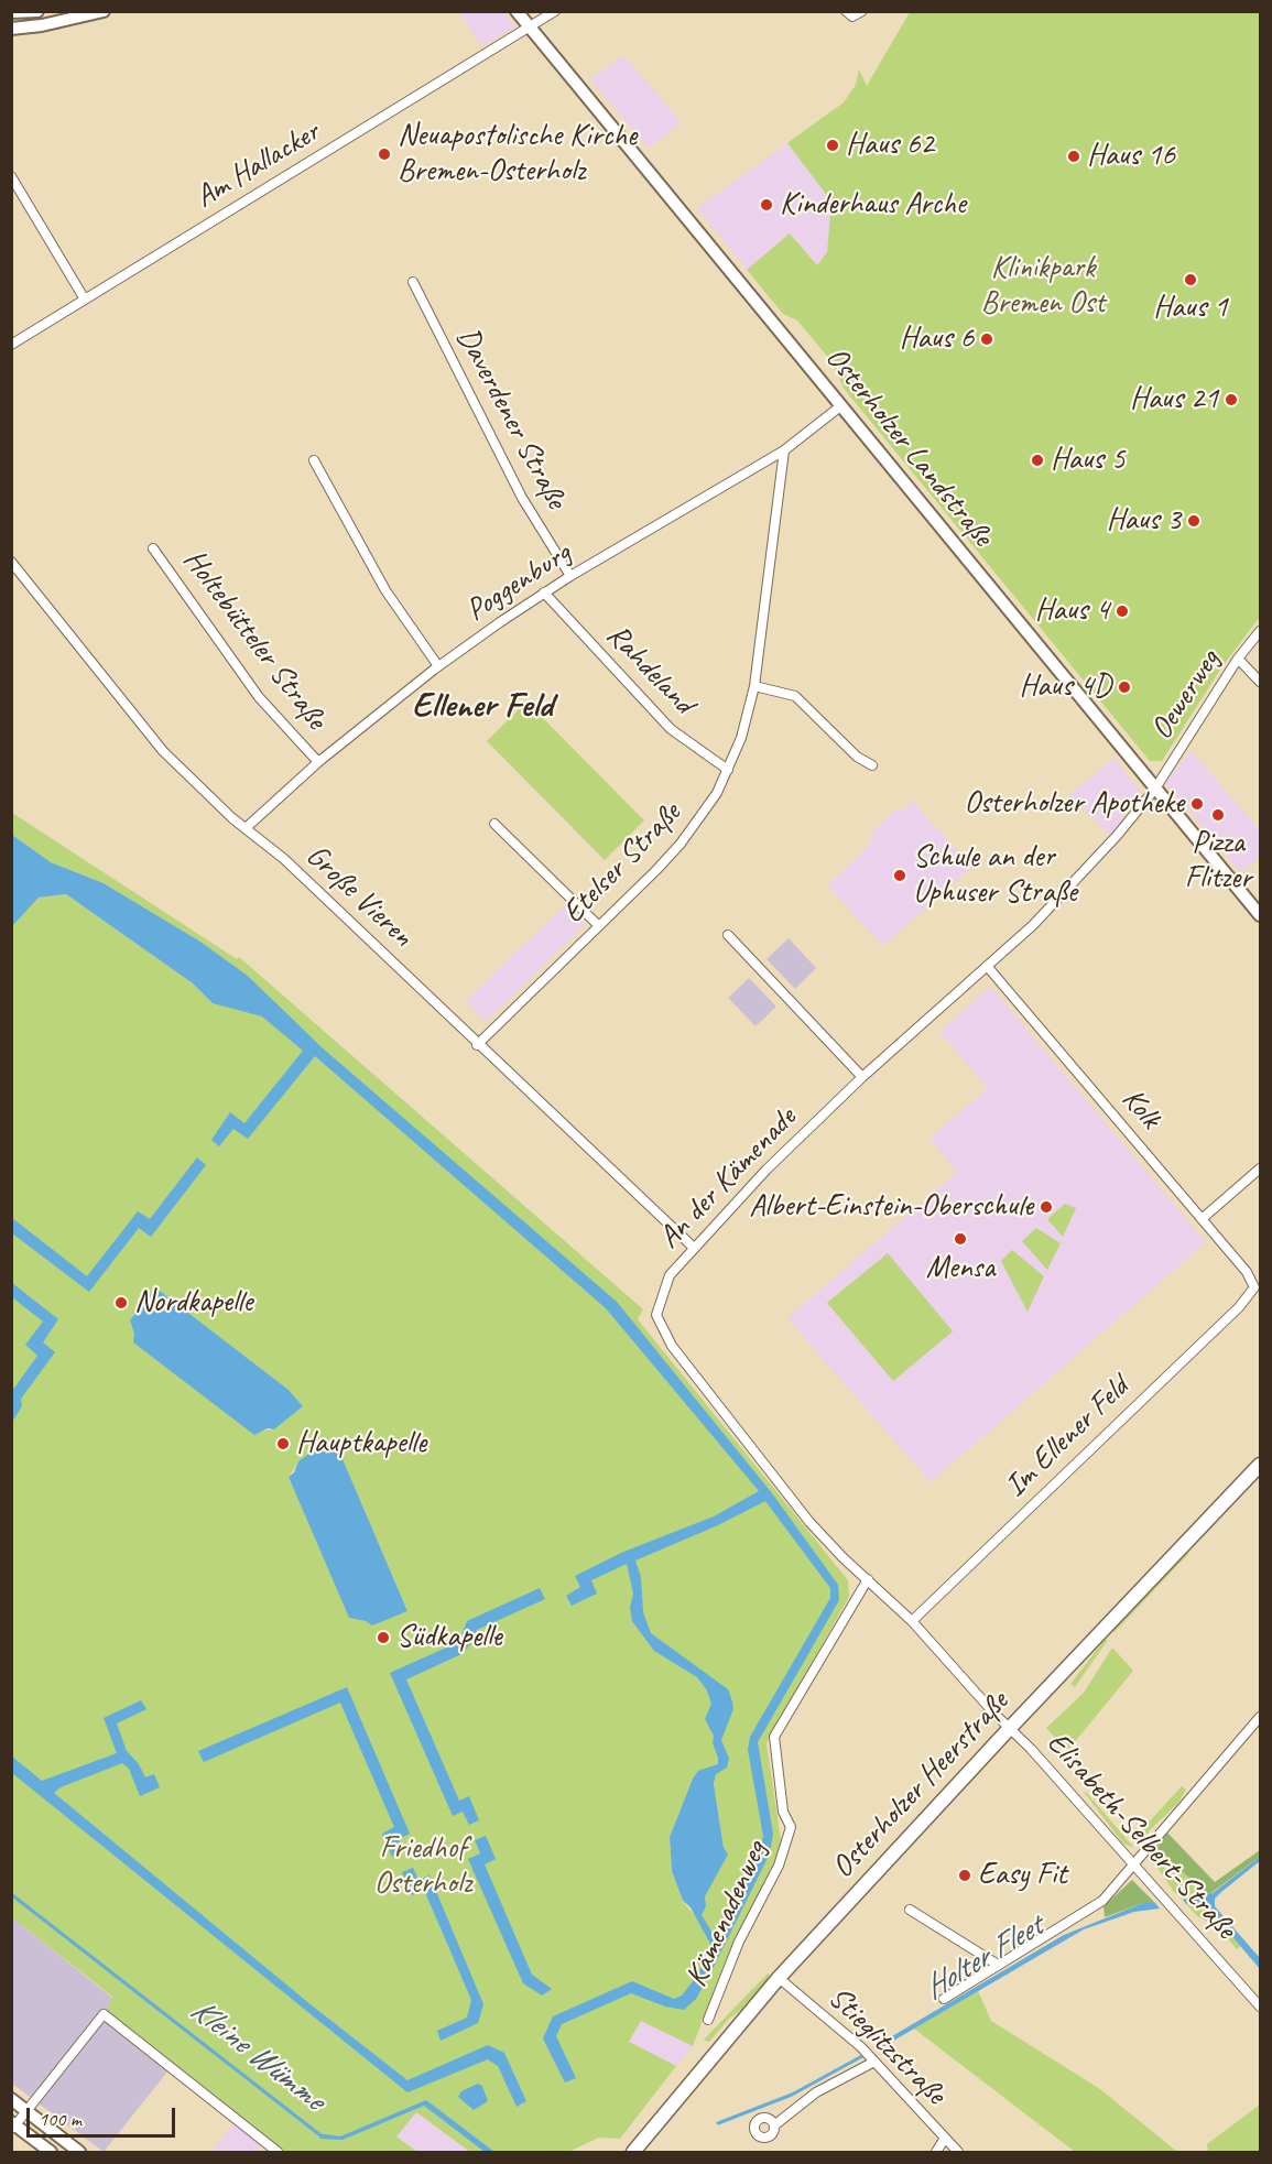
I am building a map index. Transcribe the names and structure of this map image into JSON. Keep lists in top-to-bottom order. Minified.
{"streets":{"main road":["Osterholzer Landstraße","Osterholzer Heerstraße"],"street":["Am Hallacker","Daverdener Straße","Poggenburg","Holtebütteler Straße","Rahdeland","Oewerweg","Etelser Straße","Große Vieren","Kolk","An der Kämenade","Im Ellener Feld","Elisabeth-Selbert-Straße","Kämenadenweg","Stieglitzstraße"]},"crossings":[["Am Hallacker","Osterholzer Landstraße"],["Daverdener Straße","Poggenburg"],["Osterholzer Landstraße","Poggenburg"],["Osterholzer Landstraße","Oewerweg"],["Osterholzer Landstraße","An der Kämenade"],["Poggenburg","Holtebütteler Straße"],["Poggenburg","Rahdeland"],["Poggenburg","Etelser Straße"],["Poggenburg","Große Vieren"],["Rahdeland","Etelser Straße"],["Oewerweg","An der Kämenade"],["Etelser Straße","Große Vieren"],["Große Vieren","An der Kämenade"],["Kolk","An der Kämenade"],["Kolk","Im Ellener Feld"],["An der Kämenade","Im Ellener Feld"],["An der Kämenade","Osterholzer Heerstraße"],["An der Kämenade","Elisabeth-Selbert-Straße"],["An der Kämenade","Kämenadenweg"],["Osterholzer Heerstraße","Elisabeth-Selbert-Straße"],["Osterholzer Heerstraße","Stieglitzstraße"]],"districts":["Ellener Feld"],"water":["Holter Fleet","Kleine Wümme"],"parks":["Klinikpark Bremen Ost","Friedhof Osterholz"],"places":["Haus 62","Neuapostolische Kirche Bremen-Osterholz","Haus 16","Kinderhaus Arche","Haus 1","Haus 6","Haus 21","Haus 5","Haus 3","Haus 4","Haus 4D","Osterholzer Apotheke","Pizza Flitzer","Schule an der Uphuser Straße","Albert-Einstein-Oberschule","Mensa","Nordkapelle","Hauptkapelle","Südkapelle","Easy Fit"],"scale_bar":"100 m"}
